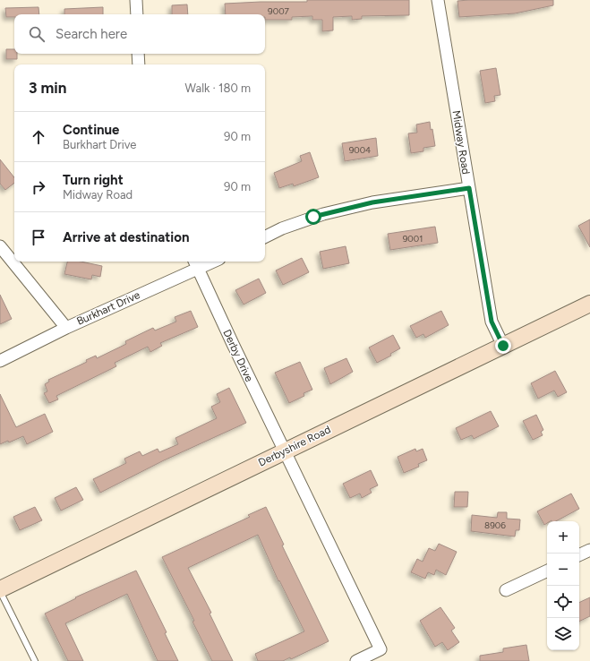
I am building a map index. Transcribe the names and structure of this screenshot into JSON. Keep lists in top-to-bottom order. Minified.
{"streets":{"street":["Midway Road","Burkhart Drive","Derby Drive","Derbyshire Road"]},"crossings":[["Midway Road","Derbyshire Road"],["Burkhart Drive","Derby Drive"],["Derby Drive","Derbyshire Road"]],"house_numbers":["9007","9004","9001","8906"],"page":{"search":"Search here","heading":["3 min","Walk · 180 m"],"list":[["Continue","Burkhart Drive","90 m"],["Turn right","Midway Road","90 m"],"Arrive at destination"],"map_buttons":["+","−"]}}
